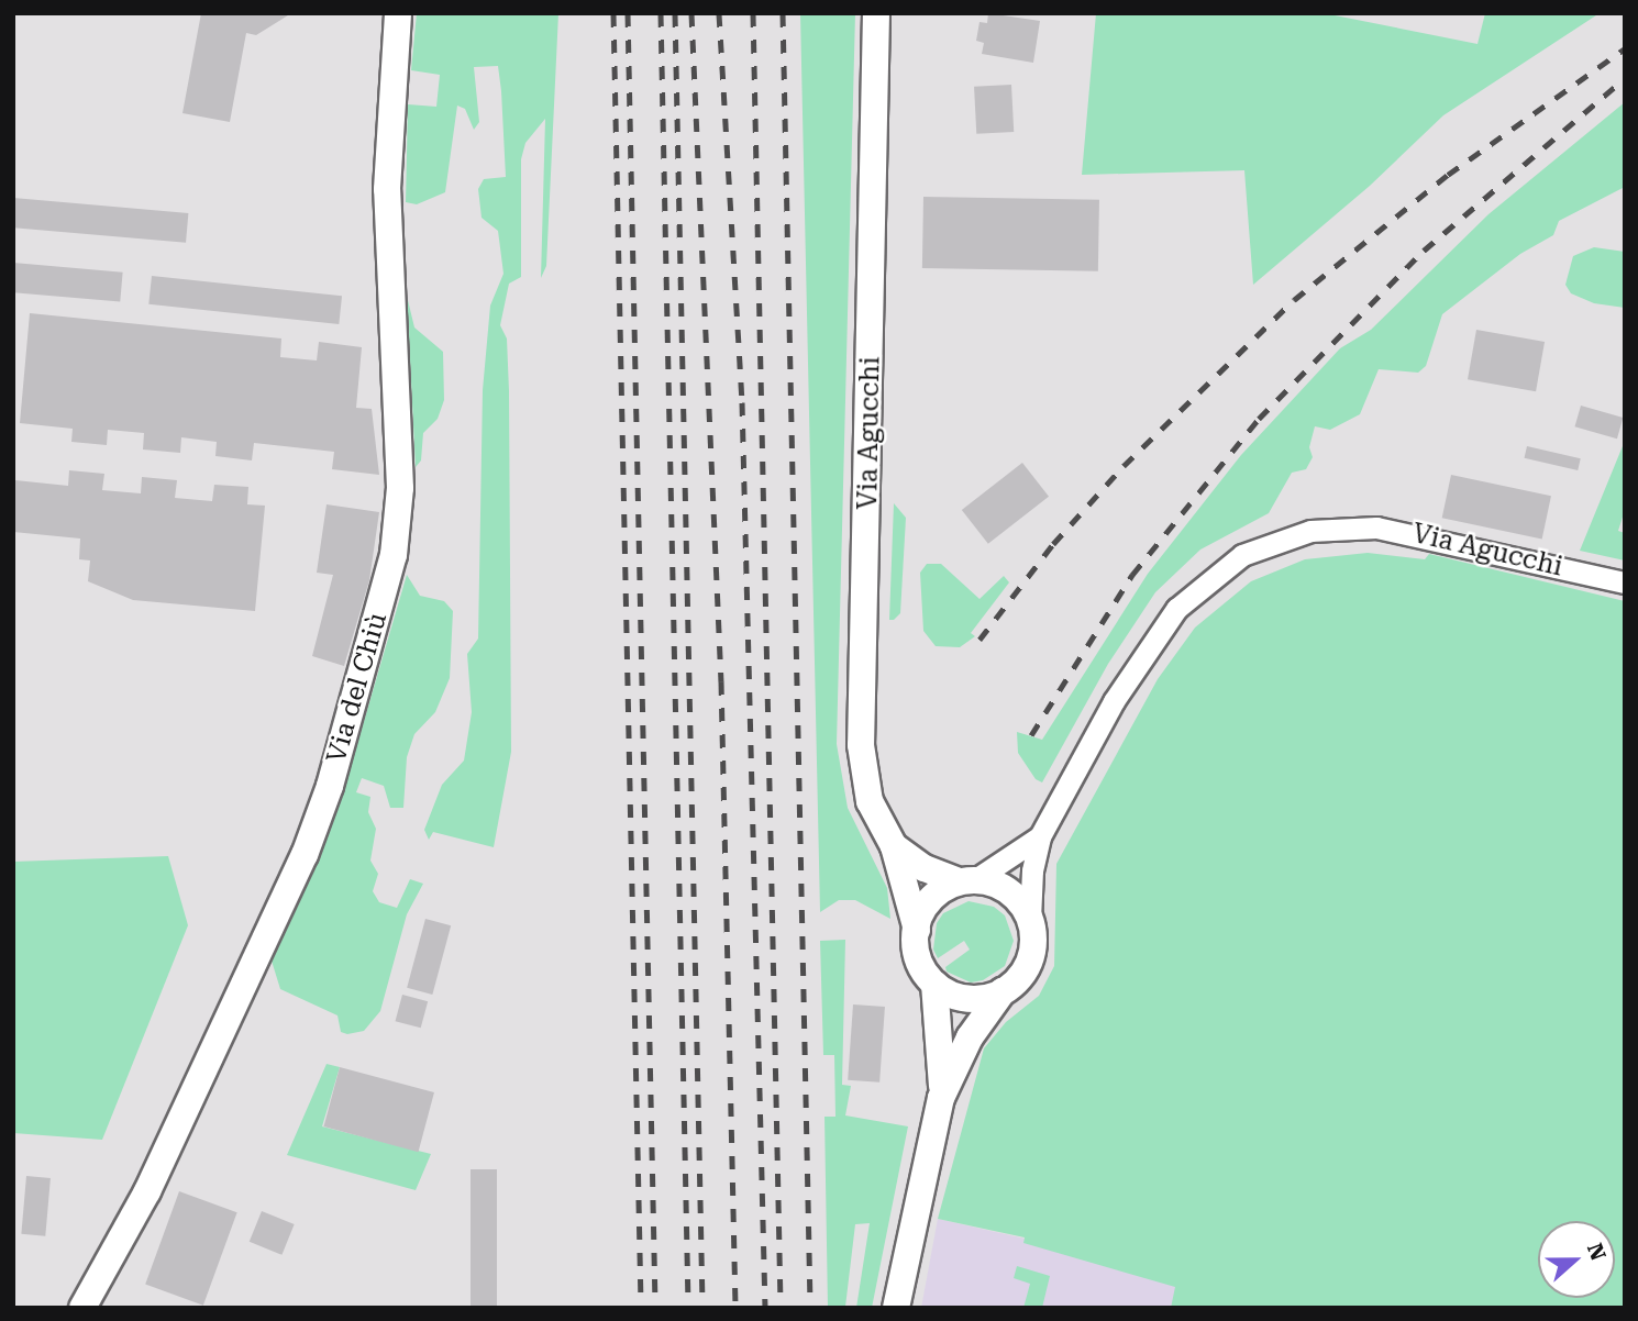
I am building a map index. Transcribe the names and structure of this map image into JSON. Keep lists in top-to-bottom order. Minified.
{"streets":{"street":["Via Agucchi","Via del Chiù"]},"north":"right"}
